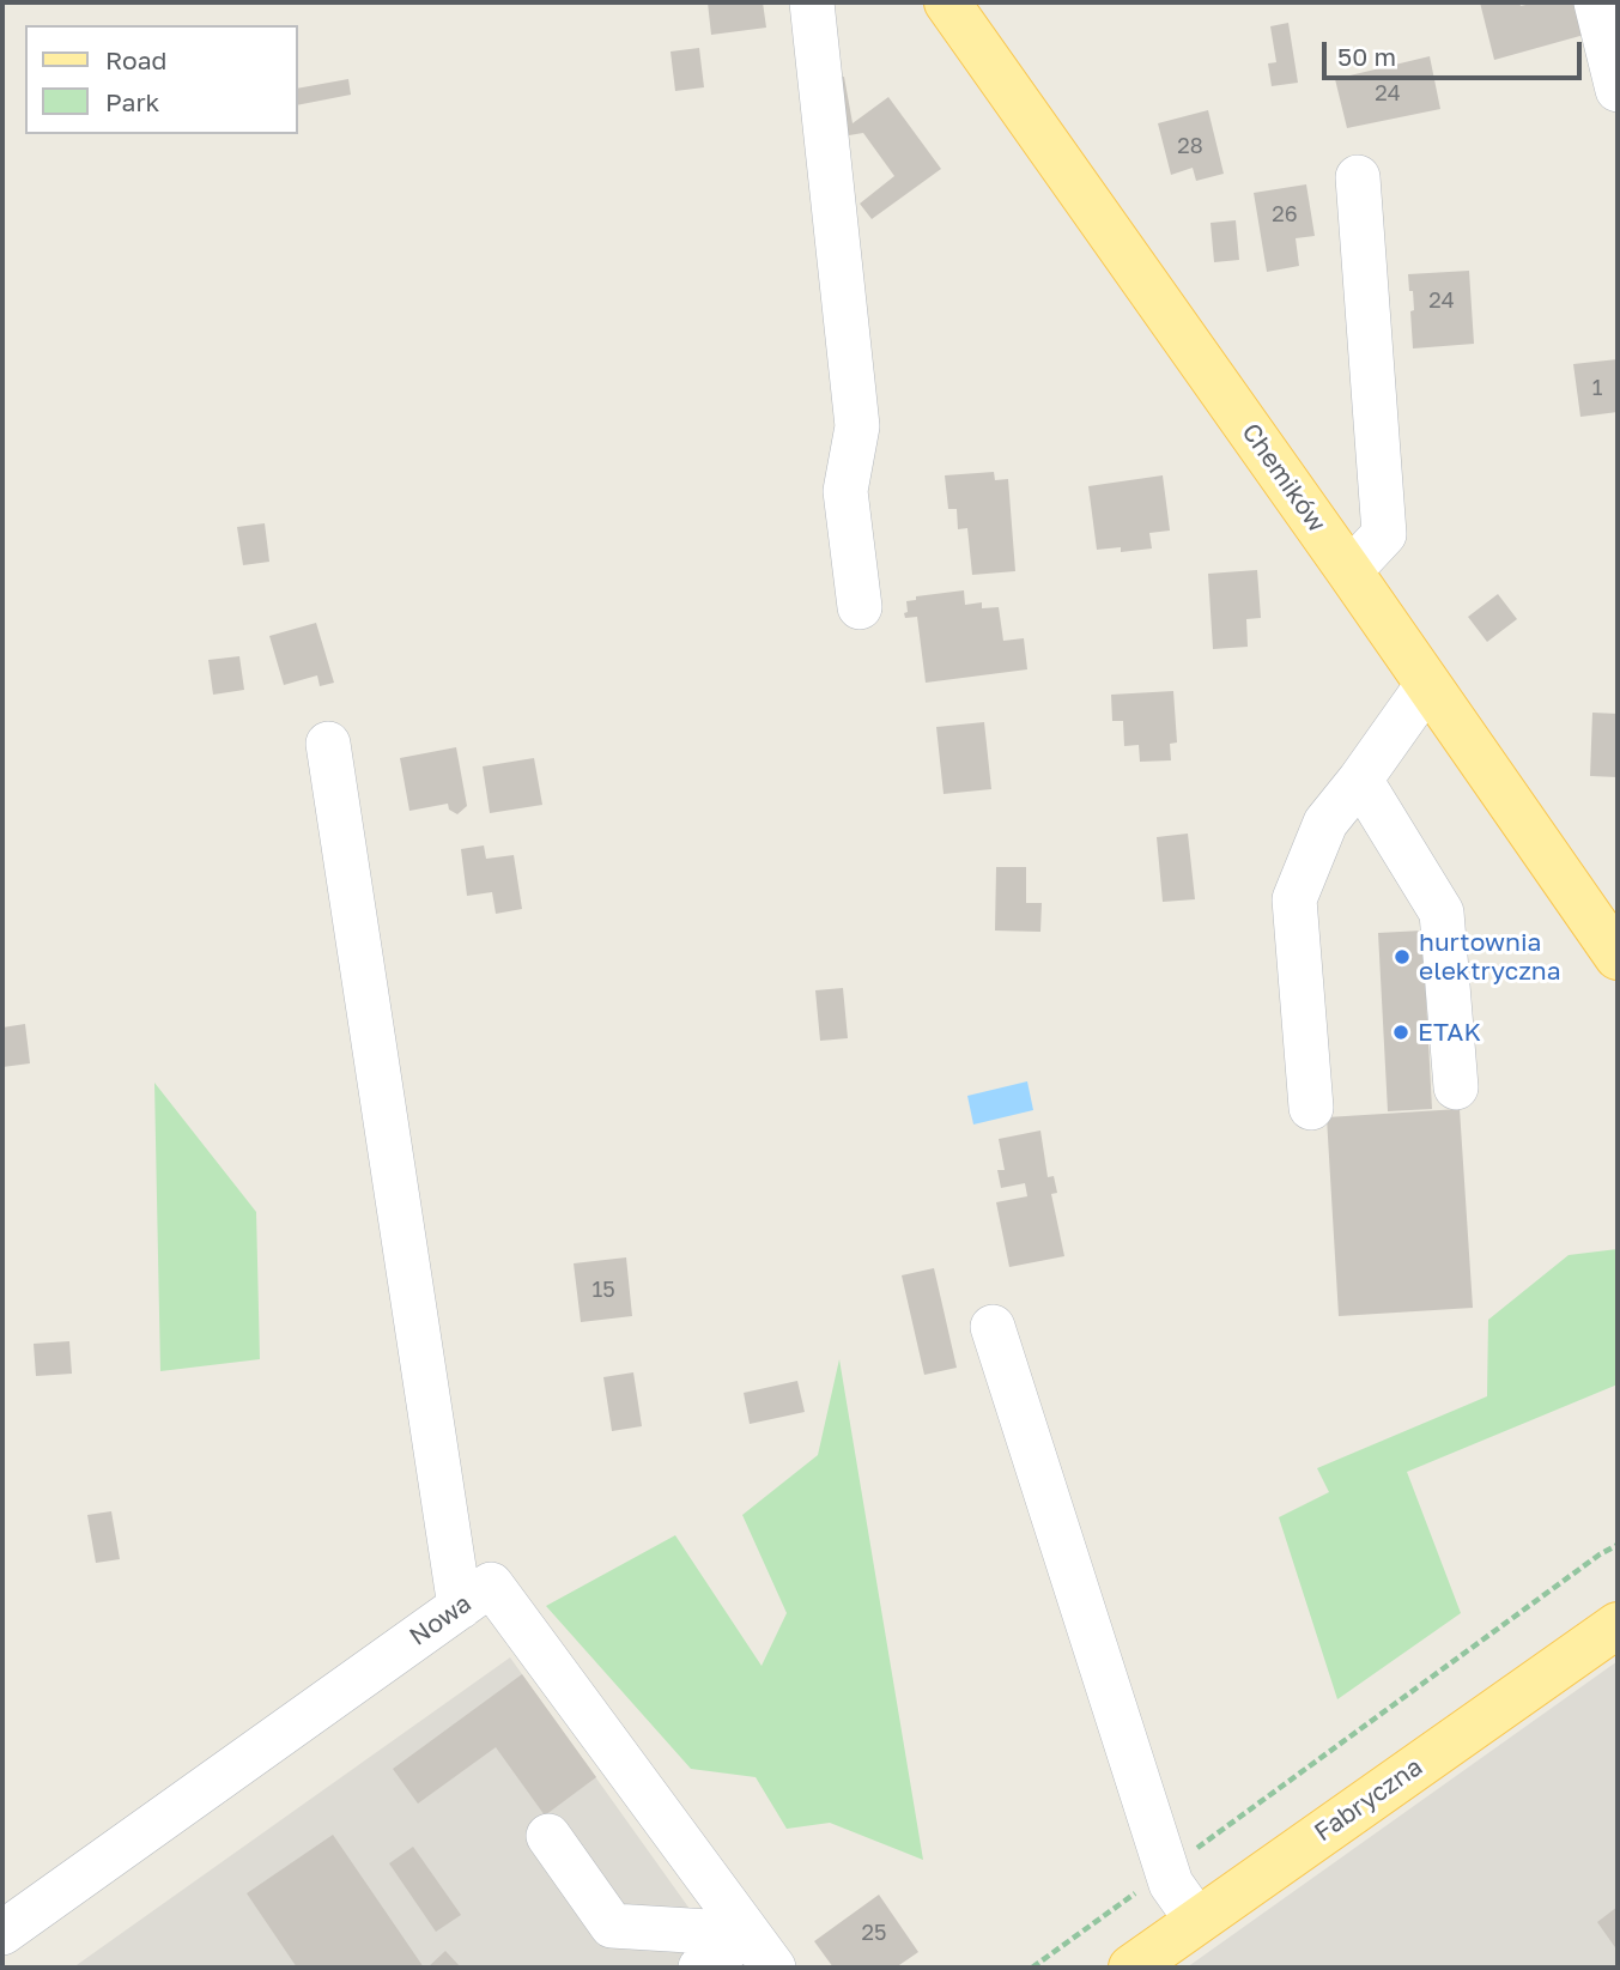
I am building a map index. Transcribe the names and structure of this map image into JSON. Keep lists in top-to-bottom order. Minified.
{"streets":{"main road":["Chemików","Fabryczna"],"street":["Nowa"]},"places":["hurtownia elektryczna","ETAK"],"house_numbers":["24","28","26","24","1","15","25"],"legend":["Road","Park"],"scale_bar":"50 m"}
